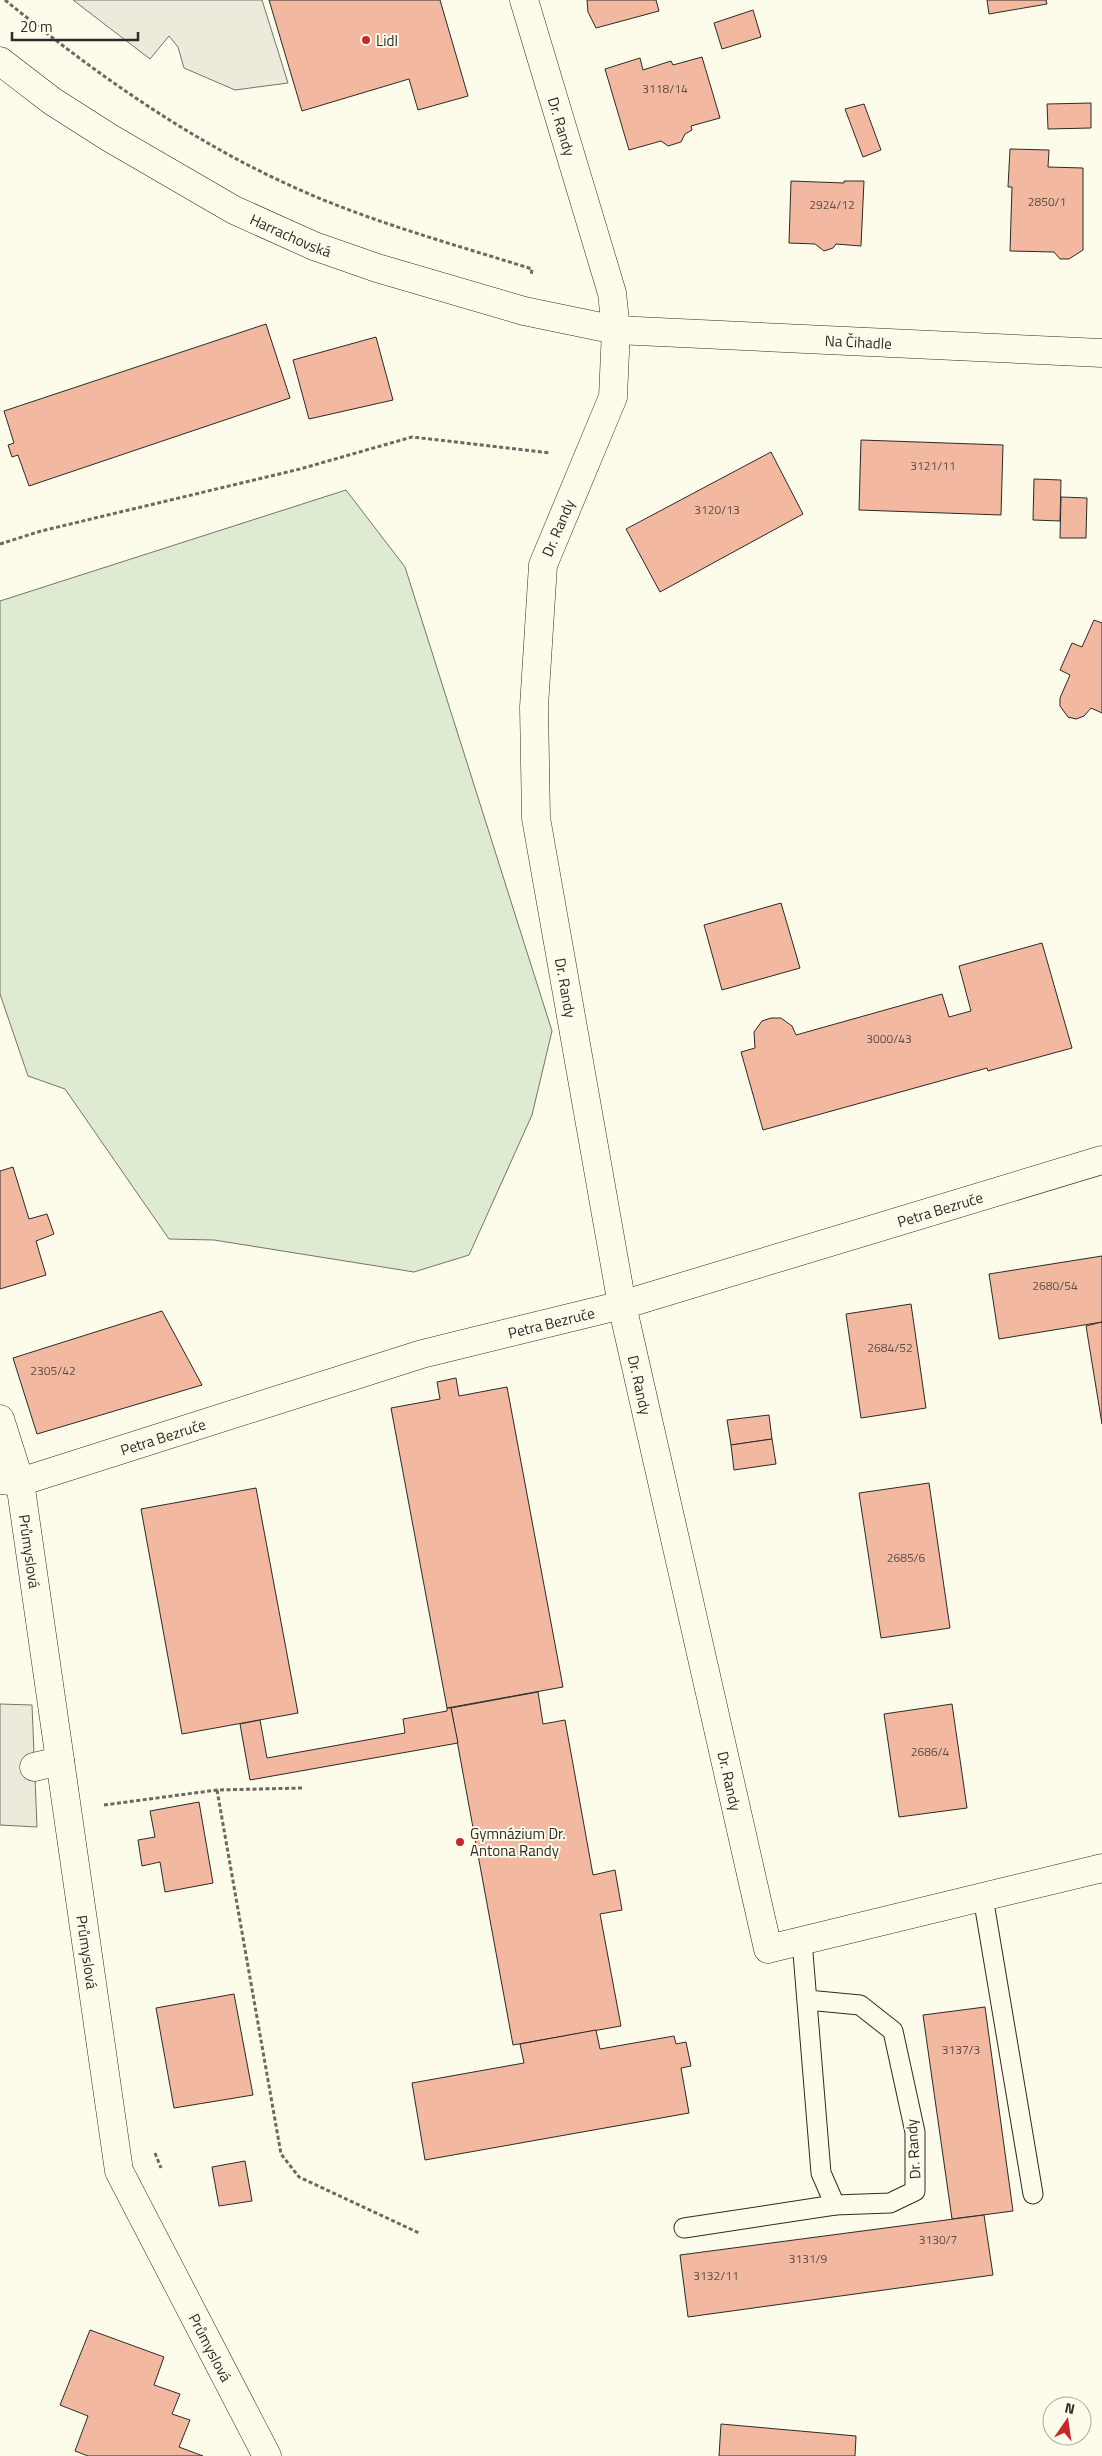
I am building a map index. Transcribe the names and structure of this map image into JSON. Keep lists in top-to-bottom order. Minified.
{"streets":{"street":["Dr. Randy","Harrachovská","Na Čihadle","Petra Bezruče","Průmyslová"]},"crossings":[["Dr. Randy","Harrachovská"],["Dr. Randy","Na Čihadle"],["Dr. Randy","Petra Bezruče"],["Harrachovská","Na Čihadle"],["Petra Bezruče","Průmyslová"]],"places":["Lidl","Gymnázium Dr. Antona Randy"],"house_numbers":["3118/14","2850/1","2924/12","3121/11","3120/13","3000/43","2680/54","2684/52","2305/42","2685/6","2686/4","3137/3","3130/7","3131/9","3132/11"],"scale_bar":"20 m","north":"top"}
